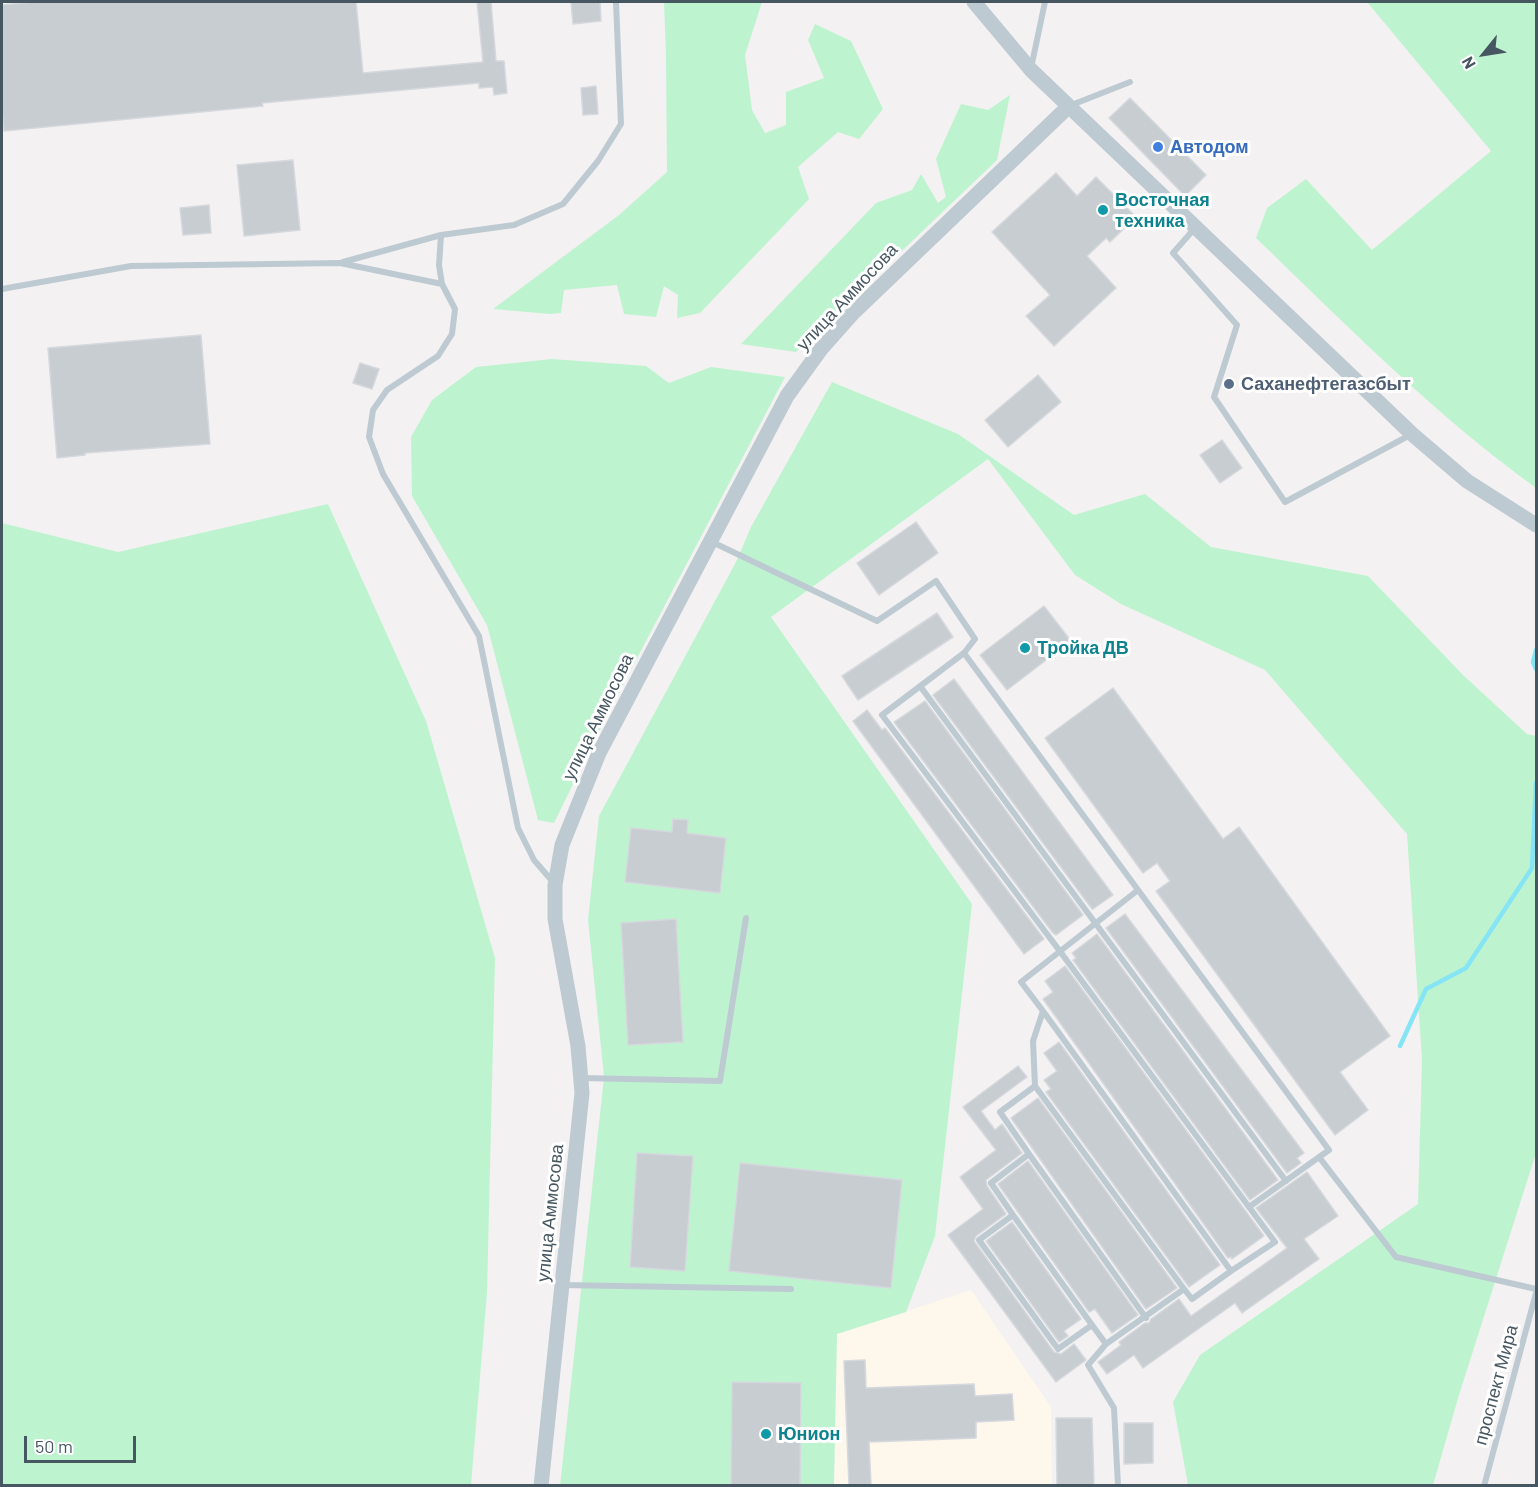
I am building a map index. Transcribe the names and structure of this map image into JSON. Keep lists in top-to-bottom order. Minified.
{"streets":{"street":["улица Аммосова"],"lane":["проспект Мира"]},"places":["Автодом","Восточная техника","Саханефтегазсбыт","Тройка ДВ","Юнион"],"scale_bar":"50 m","north":"bottom left"}
